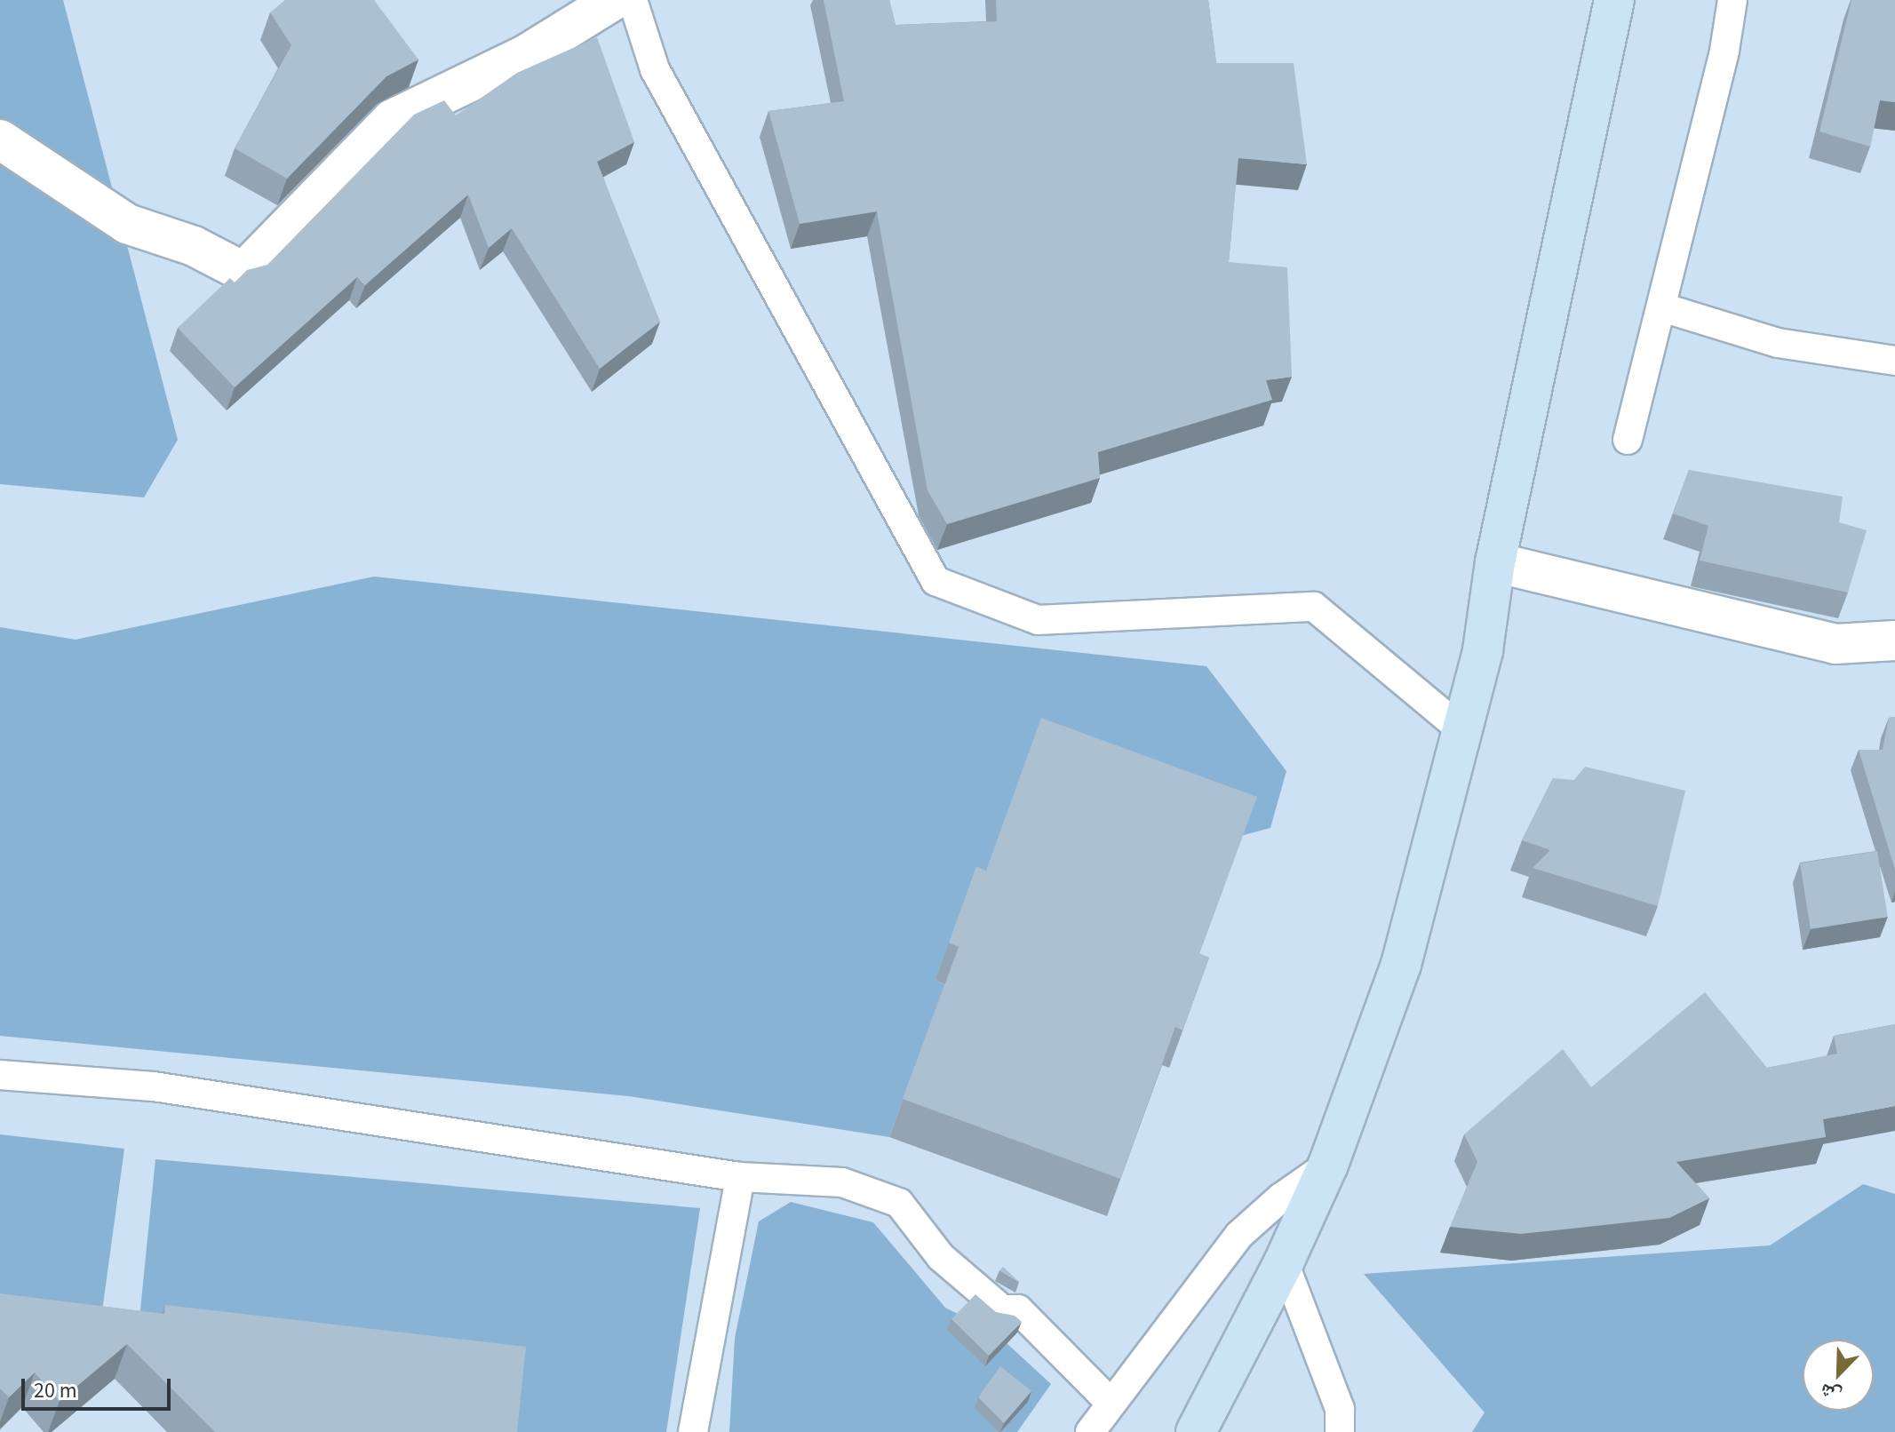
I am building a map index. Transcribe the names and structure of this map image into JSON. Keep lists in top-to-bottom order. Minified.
{"scale_bar":"20 m","north":"bottom left"}
